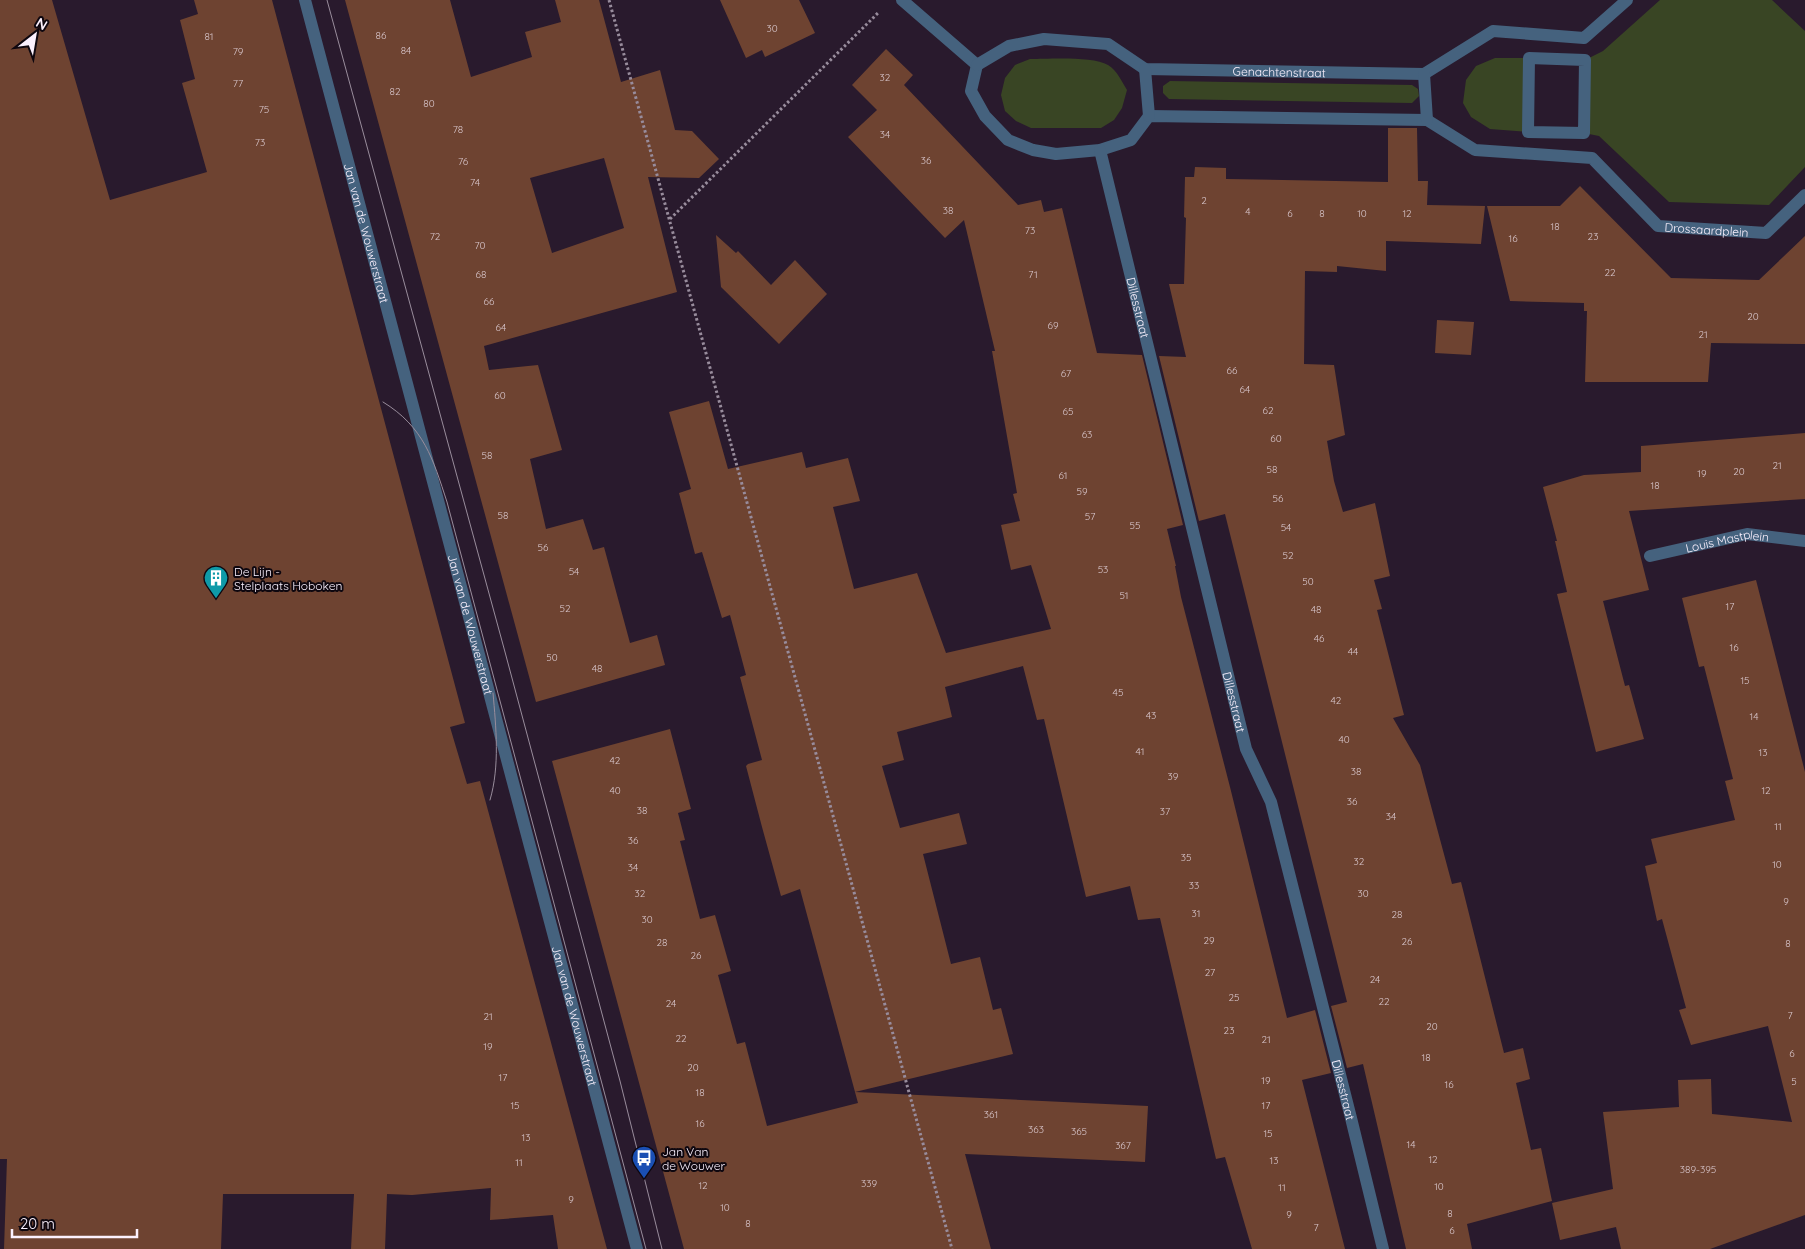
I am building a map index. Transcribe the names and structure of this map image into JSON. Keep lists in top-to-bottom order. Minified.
{"streets":{"street":["Genachtenstraat","Drossaardplein","Jan van de Wouwerstraat","Dillesstraat","Louis Mastplein"]},"crossings":[["Genachtenstraat","Dillesstraat"]],"places":{"building":["De Lijn - Stelplaats Hoboken"],"bus stop":["Jan Van de Wouwer"]},"house_numbers":["30","86","81","84","79","32","77","82","80","75","78","34","73","36","76","74","2","38","4","6","8","10","12","18","73","72","23","16","70","22","68","71","66","20","69","64","21","66","67","64","60","62","65","63","60","58","21","58","20","19","61","18","59","56","58","57","55","54","56","52","53","54","50","51","17","52","48","46","16","44","50","48","15","45","42","43","14","40","41","13","42","38","39","40","12","36","38","37","34","11","36","35","32","10","34","33","32","30","9","31","28","30","29","26","28","8","26","27","24","25","22","24","7","21","20","23","22","21","19","6","18","20","17","19","5","16","18","15","17","361","16","363","365","15","13","14","367","12","13","11","389-395","339","12","10","11","9","10","8","9","8","7","6"],"scale_bar":"20 m","north":"top right"}
